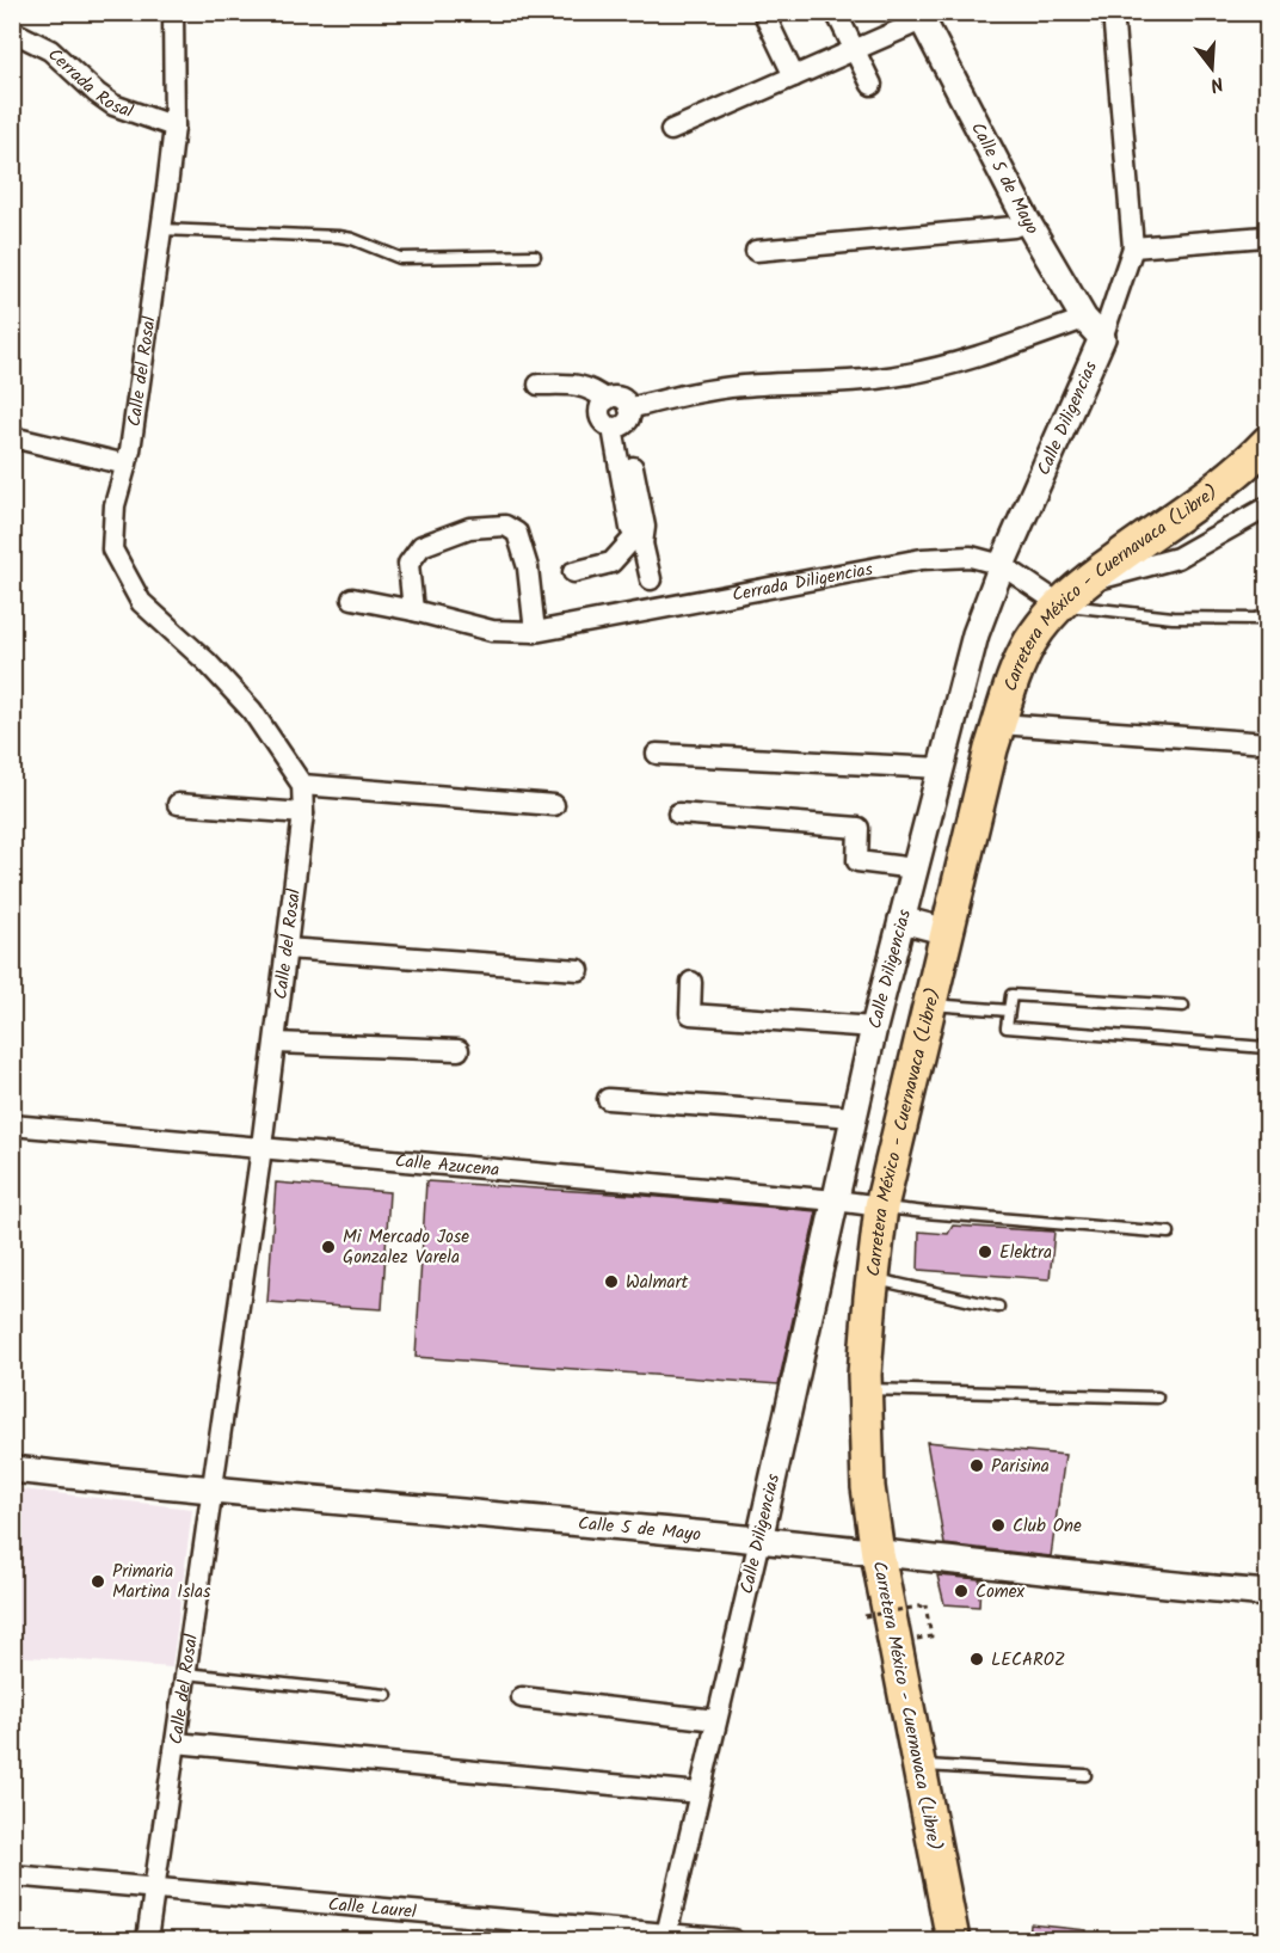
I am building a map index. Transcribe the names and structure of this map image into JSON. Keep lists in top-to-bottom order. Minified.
{"streets":{"main road":["Carretera México - Cuernavaca (Libre)"],"street":["Cerrada Rosal","Calle 5 de Mayo","Calle del Rosal","Calle Diligencias","Cerrada Diligencias","Calle Azucena","Calle Laurel"]},"crossings":[["Cerrada Rosal","Calle del Rosal"],["Calle 5 de Mayo","Calle del Rosal"],["Calle 5 de Mayo","Calle Diligencias"],["Calle 5 de Mayo","Carretera México - Cuernavaca (Libre)"],["Calle del Rosal","Calle Azucena"],["Calle del Rosal","Calle Laurel"],["Calle Diligencias","Cerrada Diligencias"],["Calle Diligencias","Calle Azucena"],["Calle Diligencias","Calle Laurel"],["Cerrada Diligencias","Carretera México - Cuernavaca (Libre)"],["Carretera México - Cuernavaca (Libre)","Calle Azucena"]],"places":["Mi Mercado Jose Gonzalez Varela","Elektra","Walmart","Parisina","Club One","Primaria Martina Islas","Comex","LECAROZ"],"north":"bottom"}
